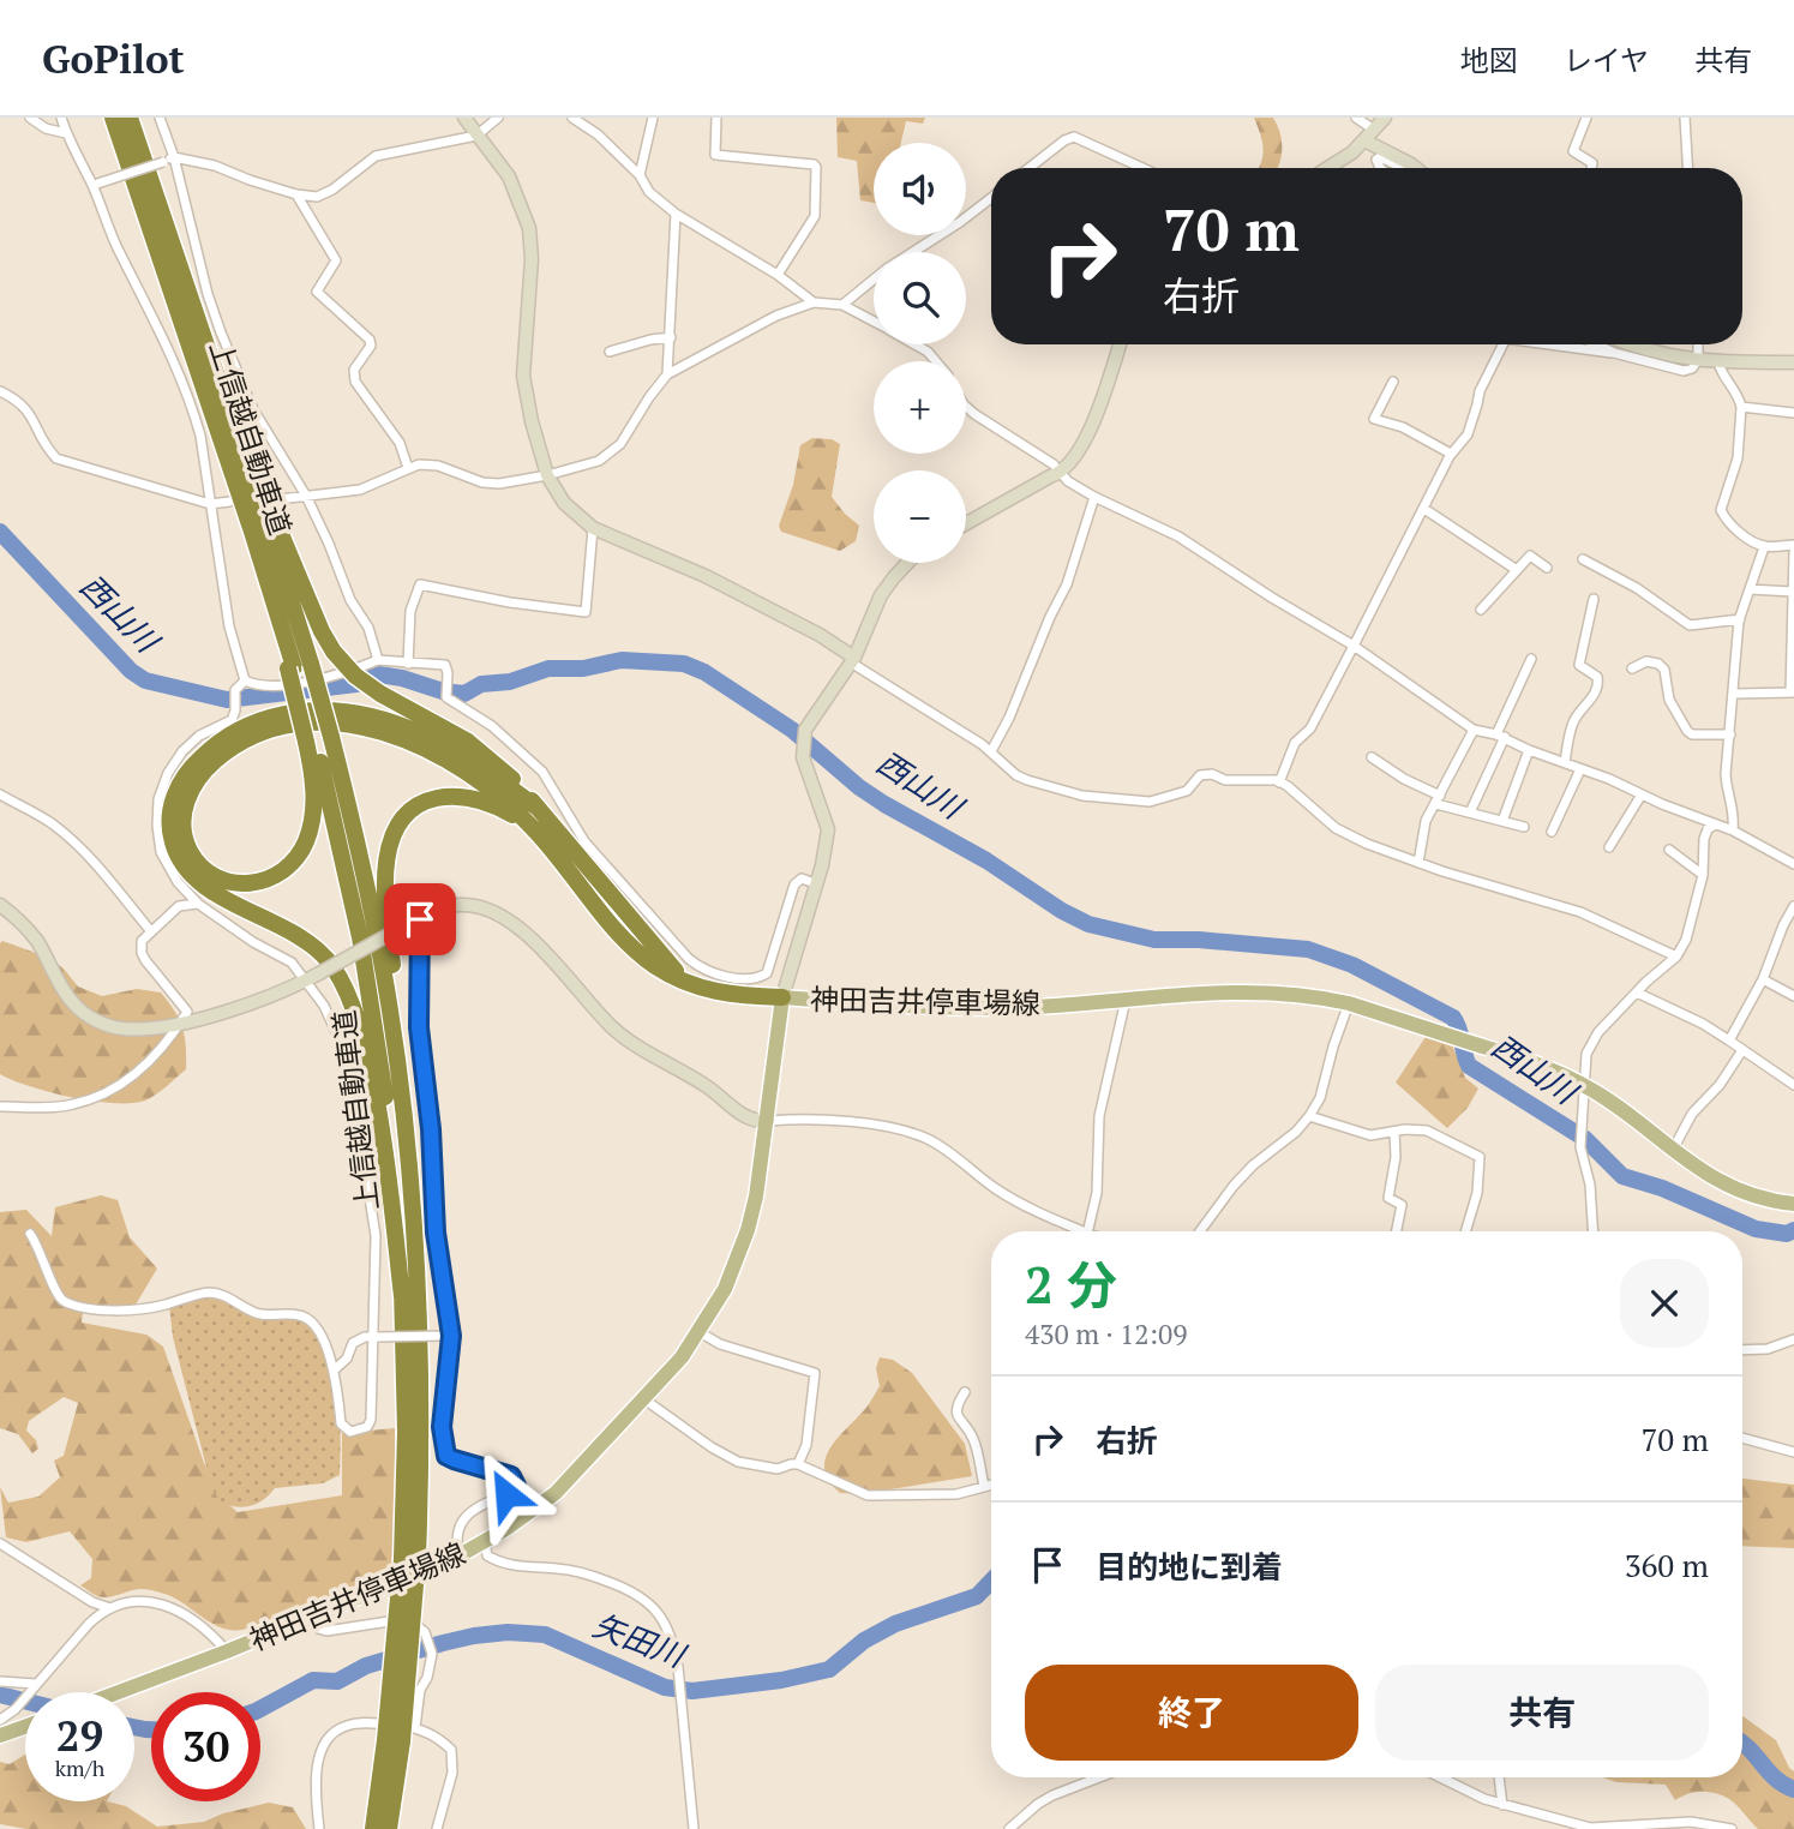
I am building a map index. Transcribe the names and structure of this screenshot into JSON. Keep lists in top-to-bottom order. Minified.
{"streets":{"highway":["上信越自動車道"],"main road":["神田吉井停車場線"]},"water":["西山川","矢田川"],"page":{"header":"GoPilot","nav":["地図","レイヤ","共有"],"map_buttons":["+","−"],"turn":["70 m","右折"],"heading":["2 分","430 m · 12:09"],"list":[{"name":"右折","value":"70 m"},{"name":"目的地に到着","value":"360 m"}],"buttons":["終了","共有"],"speed":"29 km/h","limit":"30"}}
